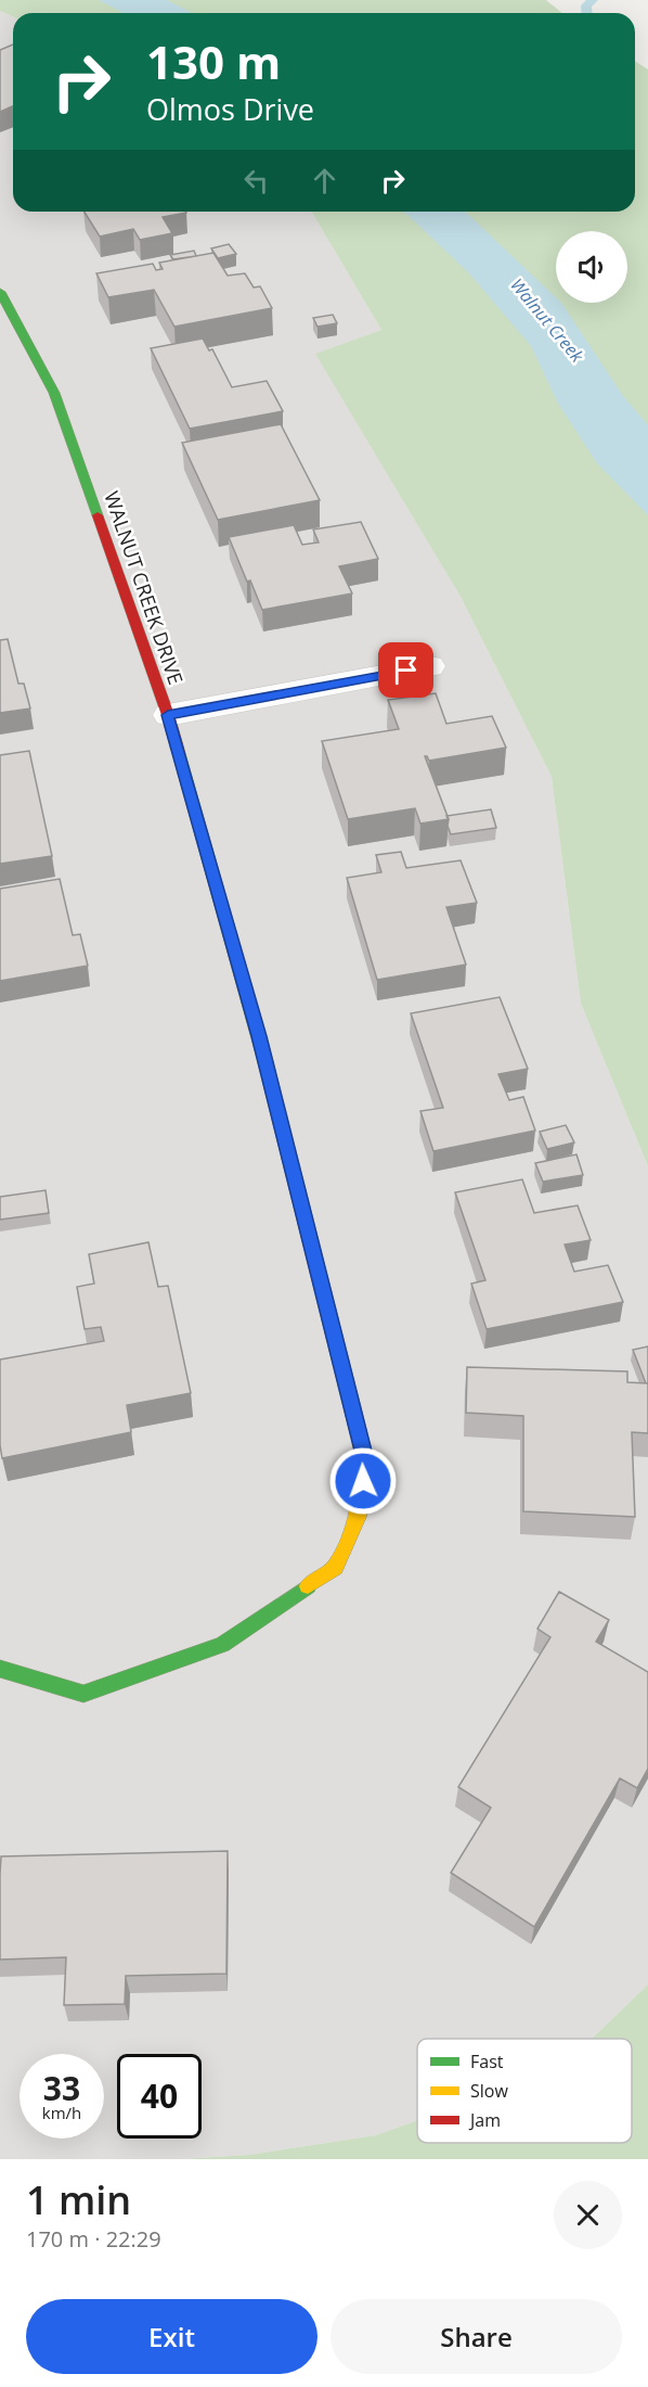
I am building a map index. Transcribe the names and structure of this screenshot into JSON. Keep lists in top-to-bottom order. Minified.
{"streets":{"street":["WALNUT CREEK DRIVE"]},"water":["Walnut Creek"],"legend":["Fast","Slow","Jam"],"page":{"turn":["130 m","Olmos Drive"],"speed":"33 km/h","limit":"40","heading":["1 min","170 m · 22:29"],"buttons":["Exit","Share"]}}
